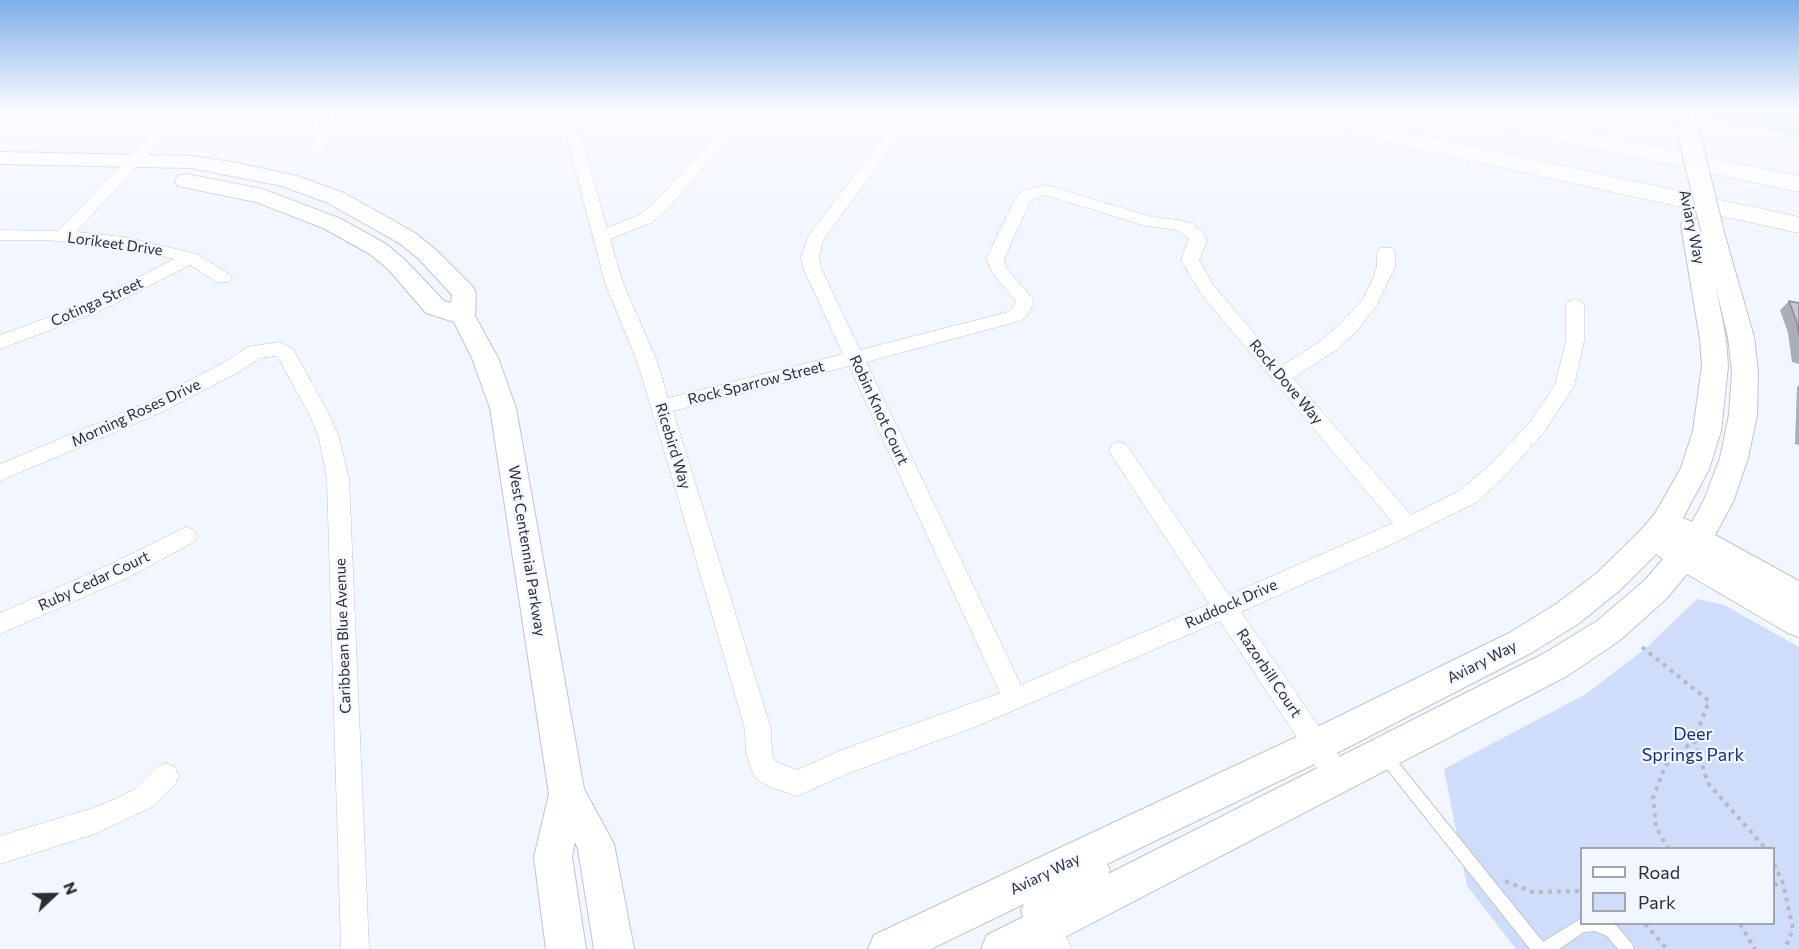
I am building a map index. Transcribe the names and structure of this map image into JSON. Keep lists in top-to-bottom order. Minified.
{"streets":{"main road":["Aviary Way","West Centennial Parkway"],"street":["Lorikeet Drive","Cotinga Street","Rock Dove Way","Rock Sparrow Street","Robin Knot Court","Morning Roses Drive","Ricebird Way","Ruby Cedar Court","Ruddock Drive","Caribbean Blue Avenue","Razorbill Court"]},"crossings":[["Aviary Way","Razorbill Court"],["Lorikeet Drive","Cotinga Street"],["Rock Dove Way","Rock Sparrow Street"],["Rock Dove Way","Ruddock Drive"],["Rock Sparrow Street","Robin Knot Court"],["Rock Sparrow Street","Ricebird Way"],["Robin Knot Court","Ruddock Drive"],["Morning Roses Drive","Caribbean Blue Avenue"],["Ricebird Way","Ruddock Drive"],["Ruddock Drive","Razorbill Court"]],"parks":["Deer Springs Park"],"legend":["Road","Park"],"north":"right"}
